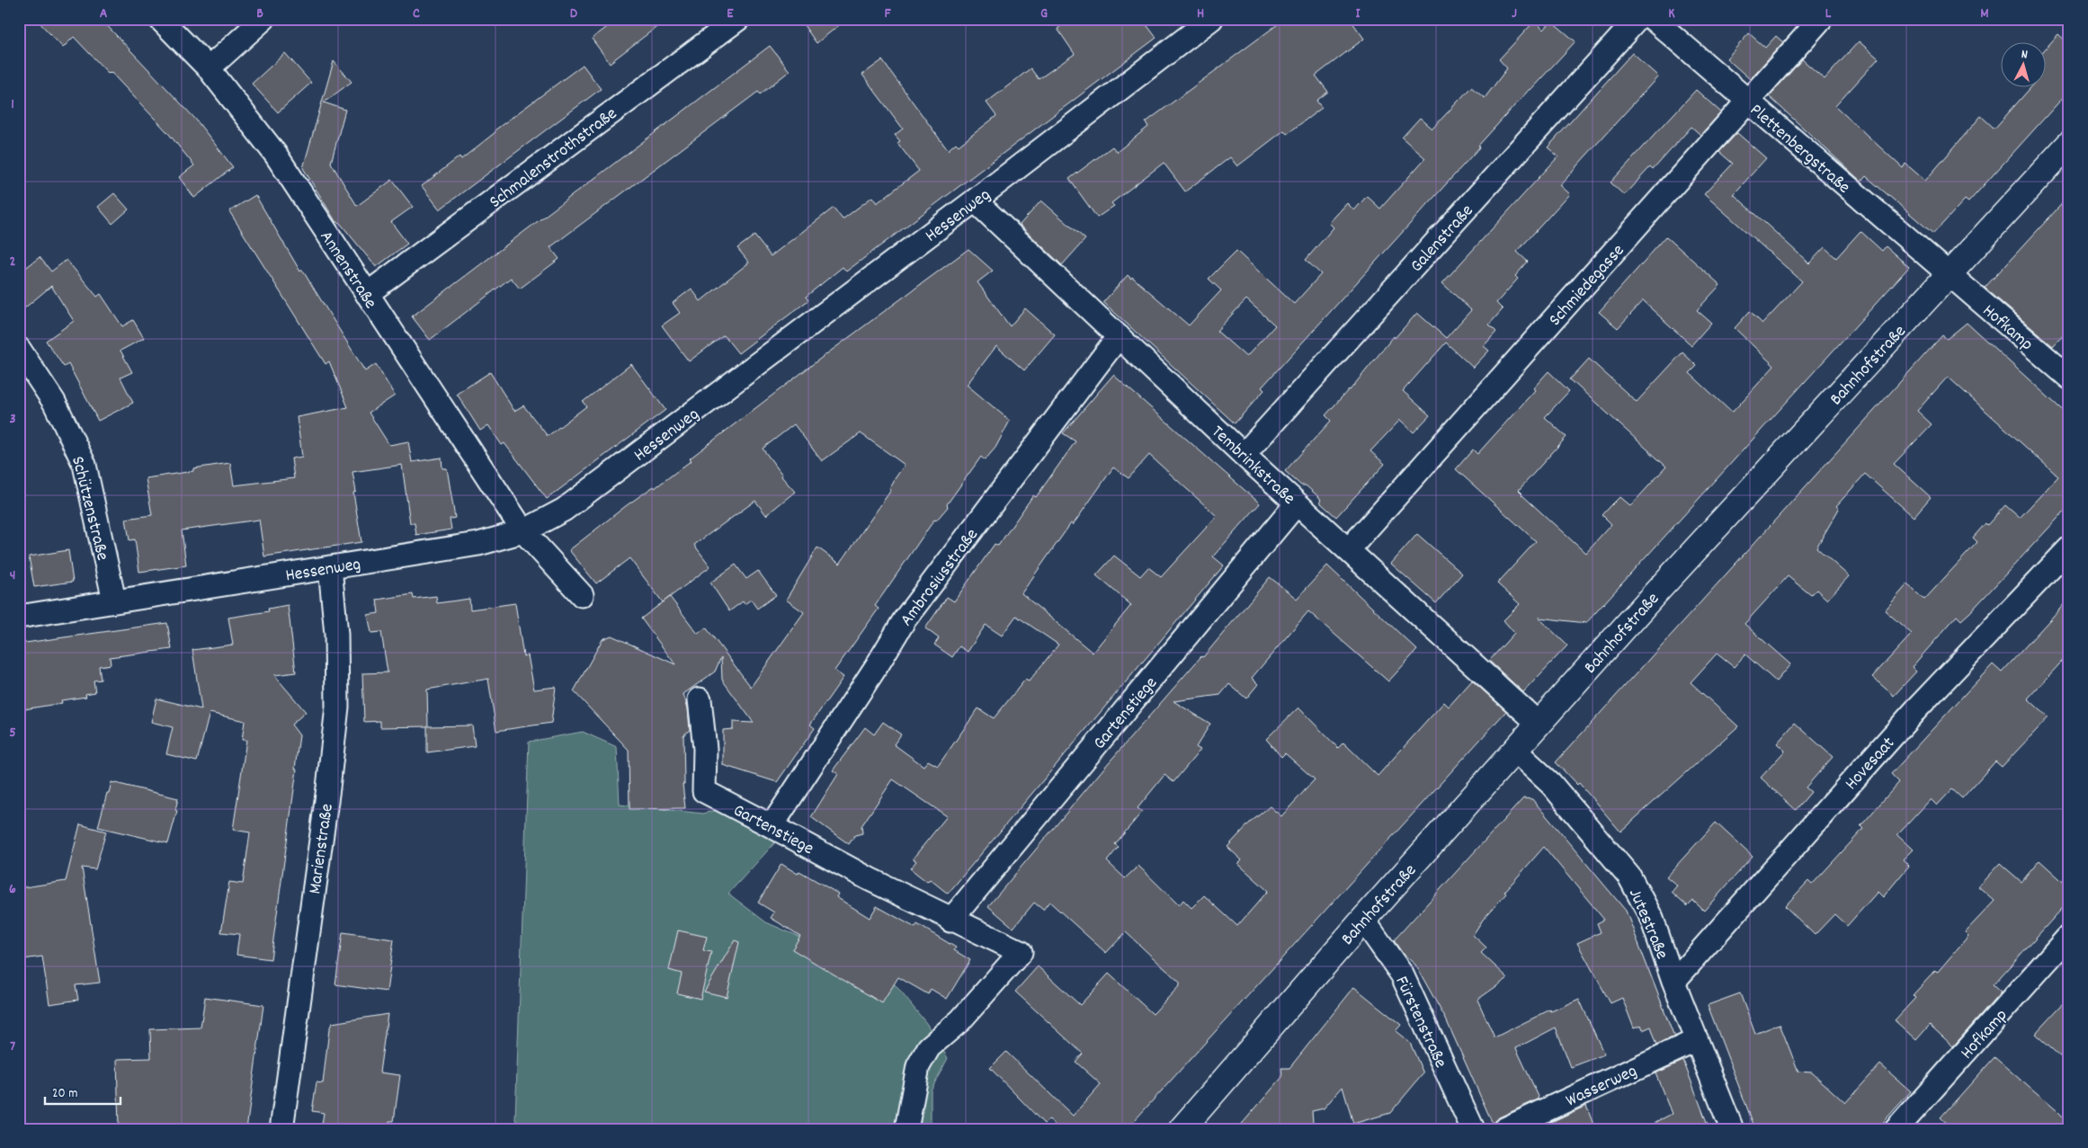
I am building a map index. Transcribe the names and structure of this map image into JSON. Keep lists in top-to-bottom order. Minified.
{"streets":{"street":["Plettenbergstraße","Schmalenstrothstraße","Hessenweg","Galenstraße","Annenstraße","Schmiedegasse","Hofkamp","Bahnhofstraße","Tembrinkstraße","Schützenstraße","Ambrosiusstraße","Gartenstiege","Hovesaat","Marienstraße","Jutestraße","Fürstenstraße","Wasserweg"]},"crossings":[["Plettenbergstraße","Schmiedegasse"],["Plettenbergstraße","Hofkamp"],["Plettenbergstraße","Bahnhofstraße"],["Schmalenstrothstraße","Annenstraße"],["Hessenweg","Annenstraße"],["Hessenweg","Tembrinkstraße"],["Hessenweg","Schützenstraße"],["Hessenweg","Marienstraße"],["Galenstraße","Tembrinkstraße"],["Schmiedegasse","Tembrinkstraße"],["Hofkamp","Bahnhofstraße"],["Bahnhofstraße","Tembrinkstraße"],["Bahnhofstraße","Jutestraße"],["Bahnhofstraße","Fürstenstraße"],["Tembrinkstraße","Ambrosiusstraße"],["Tembrinkstraße","Gartenstiege"],["Ambrosiusstraße","Gartenstiege"],["Hovesaat","Jutestraße"],["Jutestraße","Wasserweg"]],"scale_bar":"20 m","north":"top","grid":{"columns":["A","B","C","D","E","F","G","H","I","J","K","L","M"],"rows":["1","2","3","4","5","6","7"]}}
